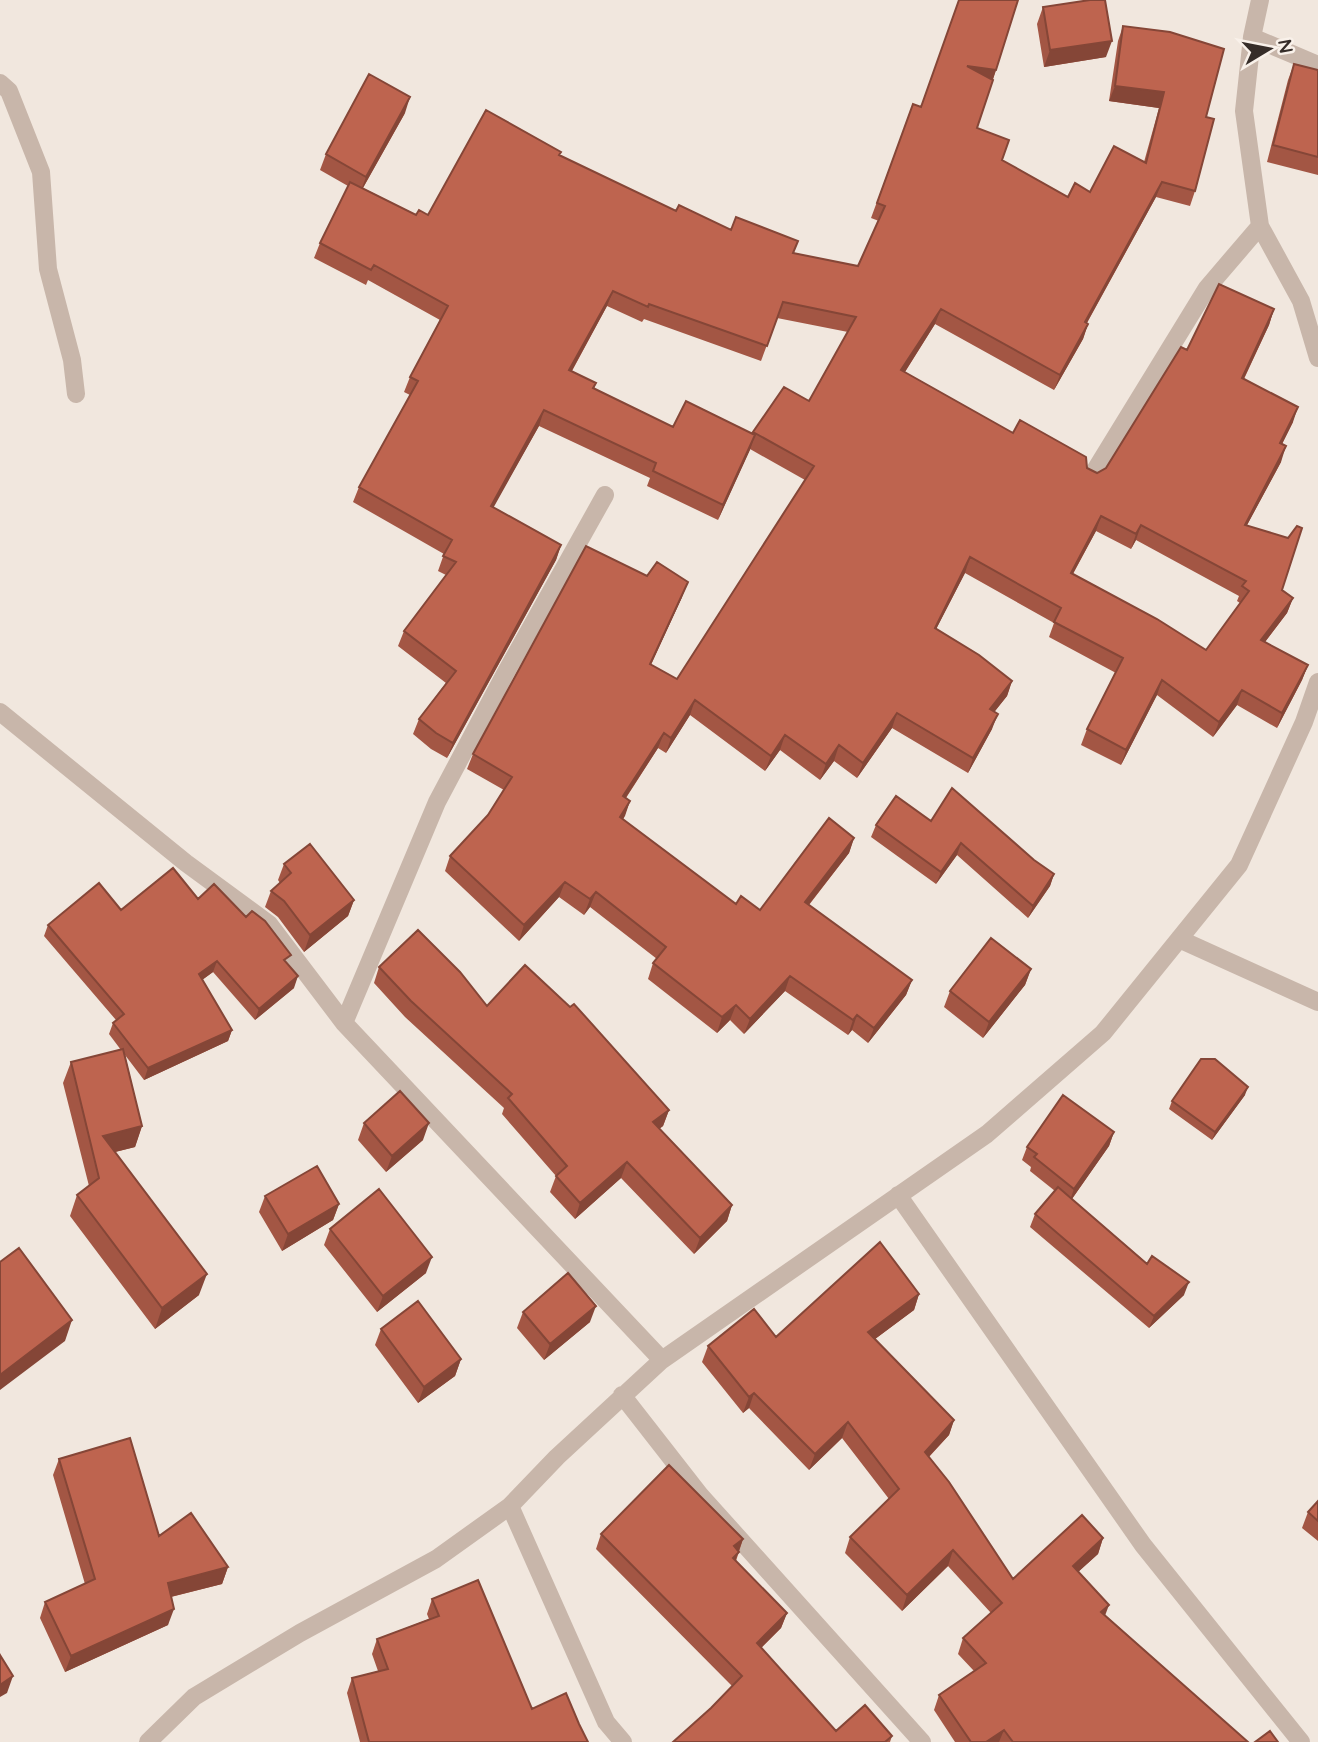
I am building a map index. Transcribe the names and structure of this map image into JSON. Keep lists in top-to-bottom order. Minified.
{"north":"right"}
